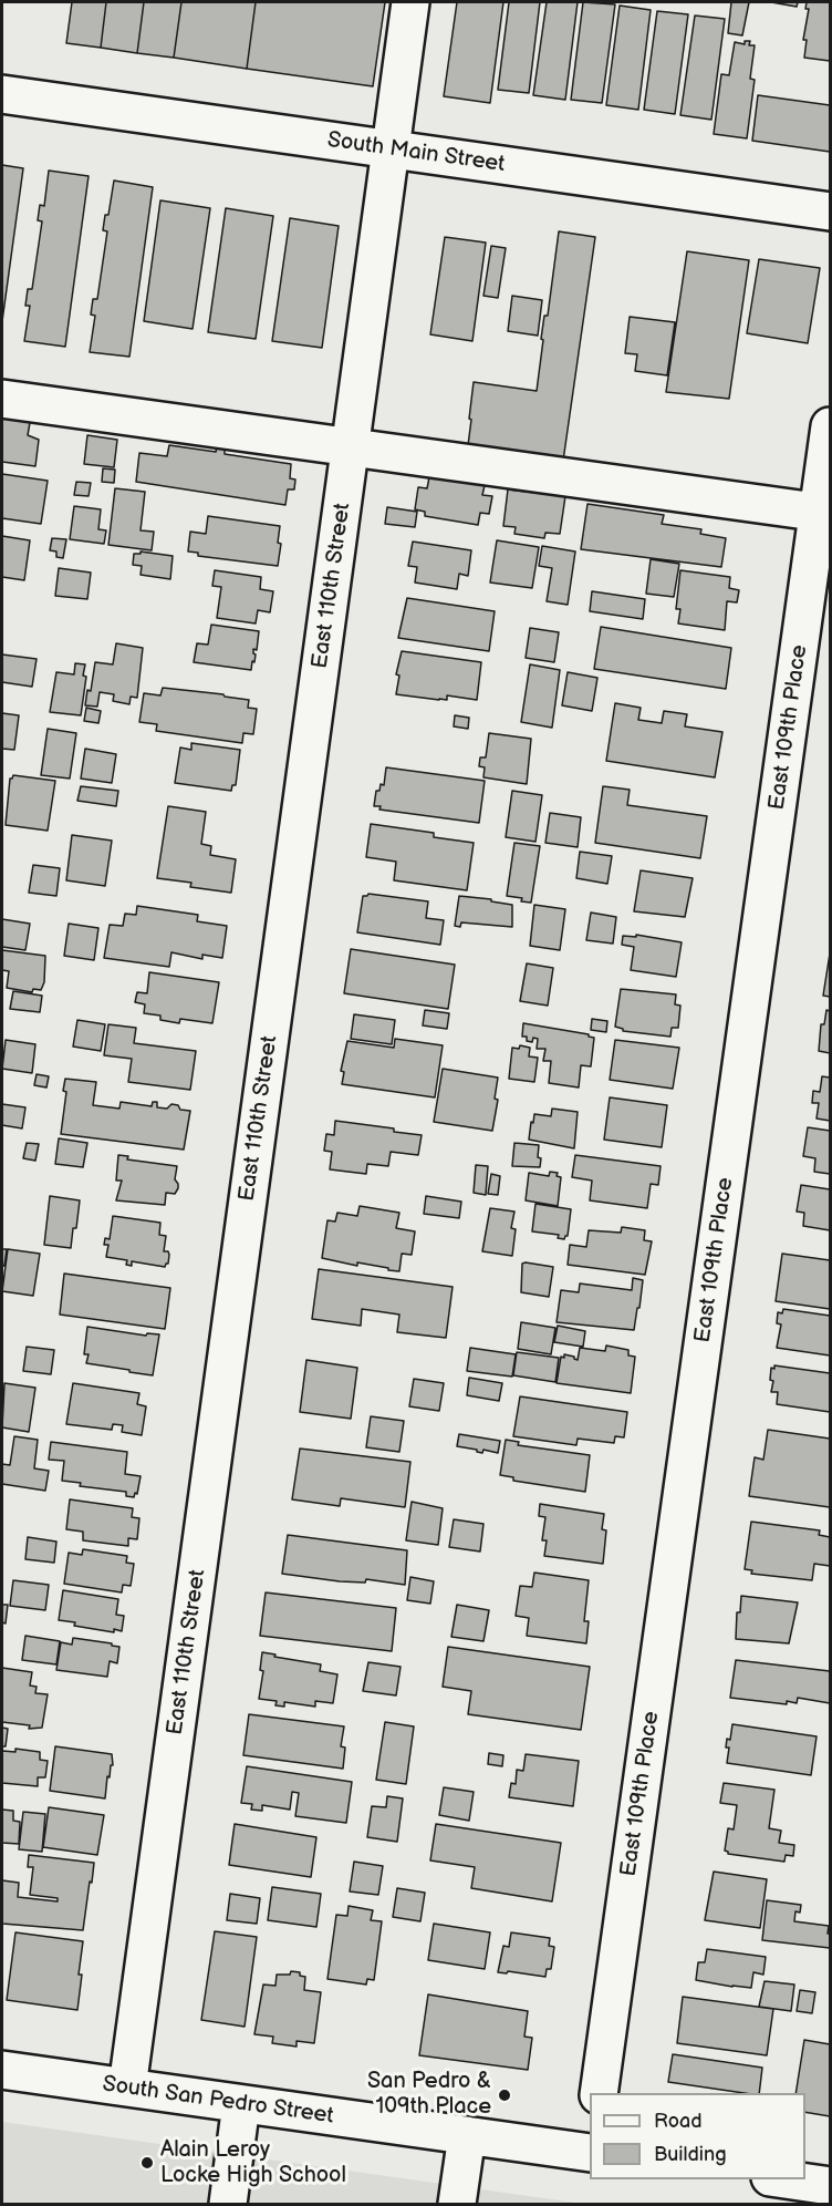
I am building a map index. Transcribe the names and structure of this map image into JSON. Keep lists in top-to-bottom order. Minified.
{"streets":{"street":["South Main Street","East 110th Street","East 109th Place","South San Pedro Street"]},"crossings":[["South Main Street","East 110th Street"],["East 110th Street","South San Pedro Street"]],"places":["San Pedro & 109th Place","Alain Leroy Locke High School"],"legend":["Road","Building"]}
